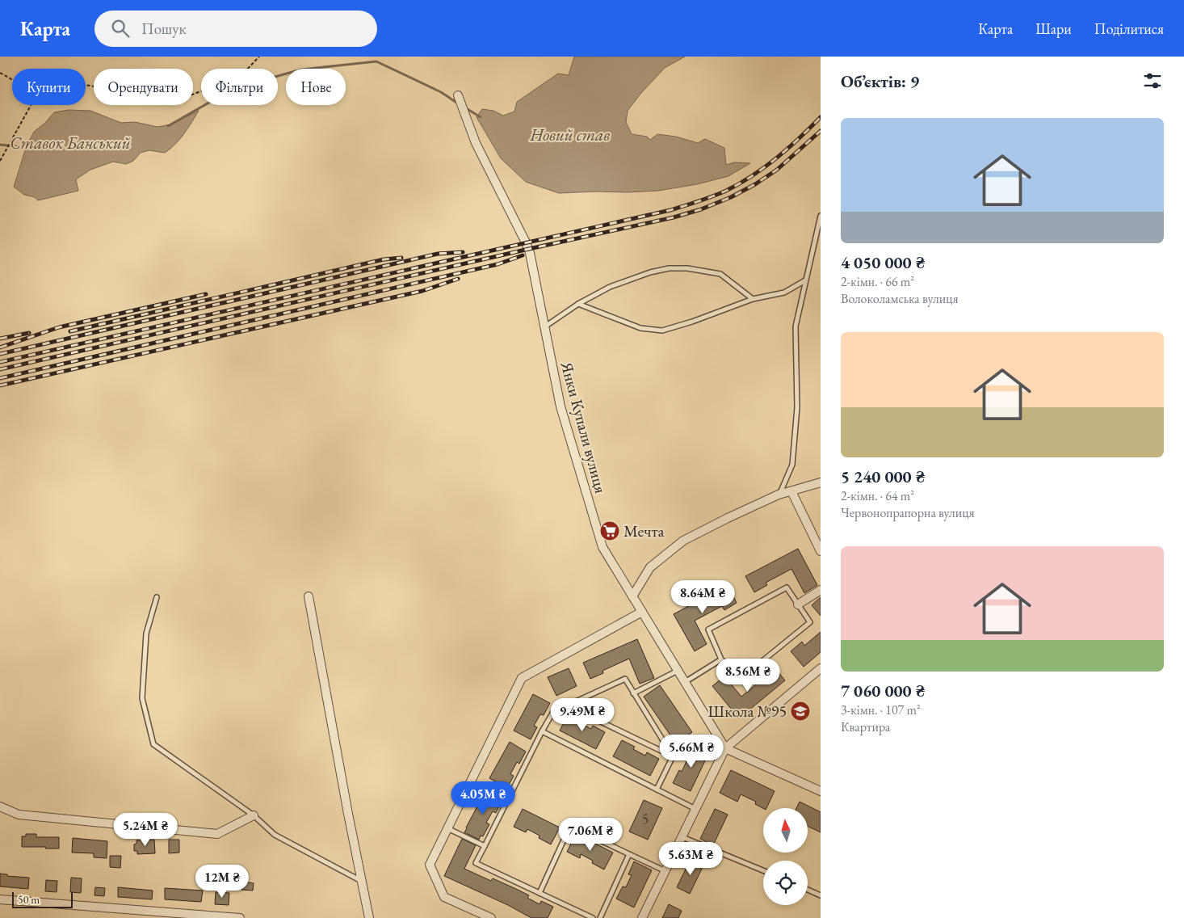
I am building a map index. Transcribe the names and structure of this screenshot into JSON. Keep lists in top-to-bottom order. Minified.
{"streets":{"street":["Янки Купали вулиця"]},"water":["Новий став","Ставок Банський"],"places":{"supermarket":["Мечта"],"school or university":["Школа №95"]},"house_numbers":["5"],"scale_bar":"50 m","north":"top","page":{"header":"Карта","search":"Пошук","nav":["Карта","Шари","Поділитися"],"heading":"Об’єктів: 9","chip":["Купити","Орендувати","Фільтри","Нове"],"list":[{"name":"4 050 000 ₴","note":"2-кімн. · 66 m² · Волоколамська вулиця"},{"name":"5 240 000 ₴","note":"2-кімн. · 64 m² · Червонопрапорна вулиця"},{"name":"7 060 000 ₴","note":"3-кімн. · 107 m² · Квартира"}],"price":["8.64M ₴","8.56M ₴","9.49M ₴","5.66M ₴","4.05M ₴","5.24M ₴","7.06M ₴","5.63M ₴","12M ₴"],"scale":"50 m"}}
